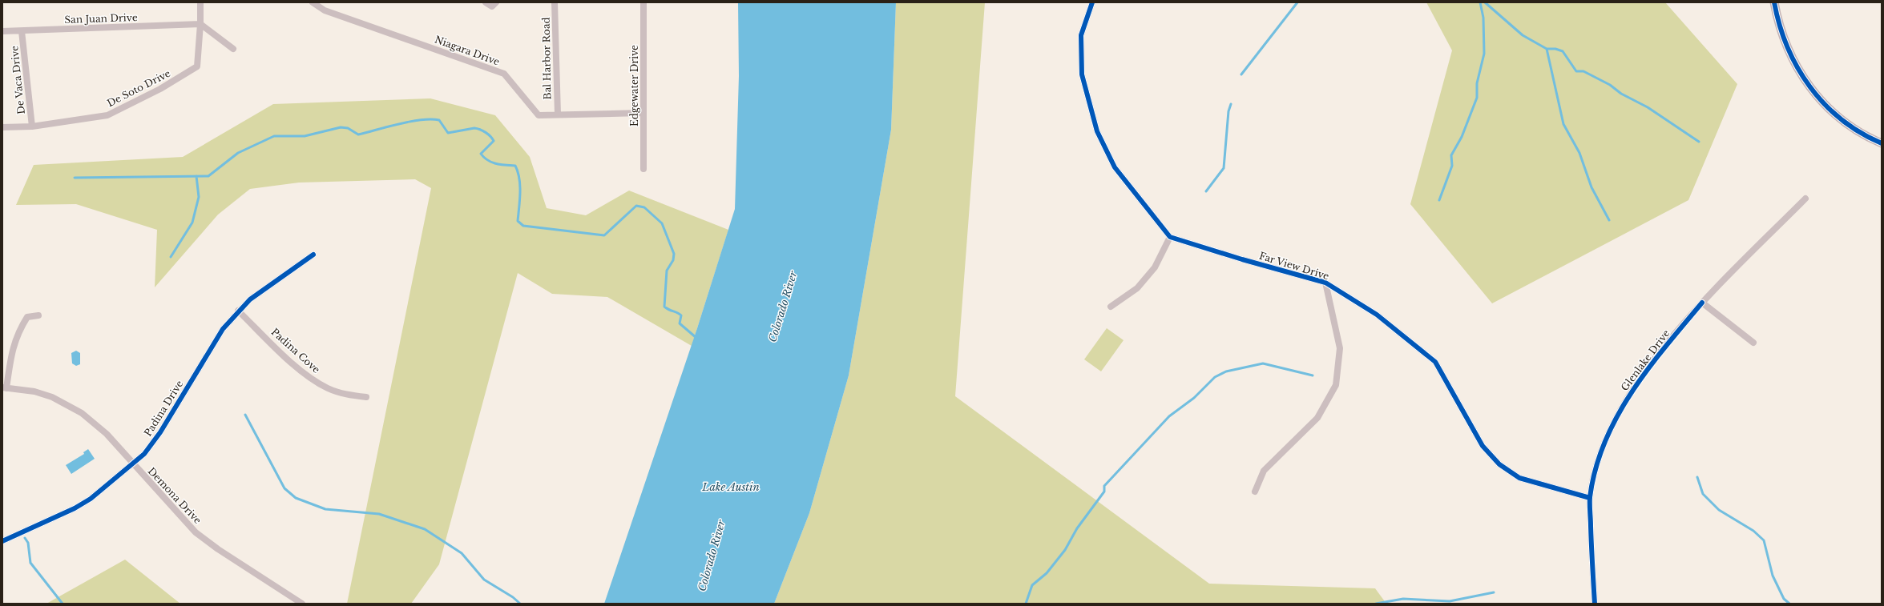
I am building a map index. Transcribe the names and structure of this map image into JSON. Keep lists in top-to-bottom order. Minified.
{"streets":{"street":["San Juan Drive","Niagara Drive","Bal Harbor Road","De Vaca Drive","Edgewater Drive","De Soto Drive","Far View Drive","Padina Cove","Glenlake Drive","Padina Drive","Demona Drive"]},"crossings":[["San Juan Drive","De Vaca Drive"],["San Juan Drive","De Soto Drive"],["Niagara Drive","Bal Harbor Road"],["Niagara Drive","Edgewater Drive"],["De Vaca Drive","De Soto Drive"],["Far View Drive","Glenlake Drive"],["Padina Cove","Padina Drive"],["Padina Drive","Demona Drive"]],"water":["Colorado River","Lake Austin"]}
